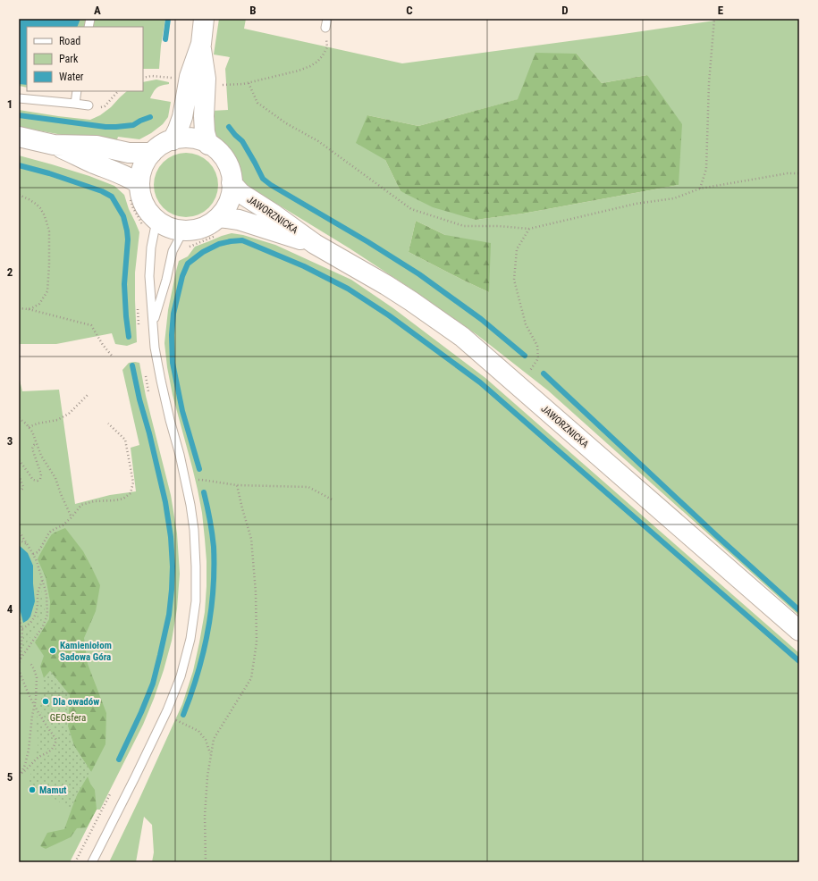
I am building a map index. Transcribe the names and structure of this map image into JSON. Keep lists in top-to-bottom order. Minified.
{"streets":{"street":["JAWORZNICKA"]},"parks":["GEOsfera"],"places":["Kamieniołom Sadowa Góra","Dla owadów","Mamut"],"legend":["Road","Park","Water"],"grid":{"columns":["A","B","C","D","E"],"rows":["1","2","3","4","5"]}}
